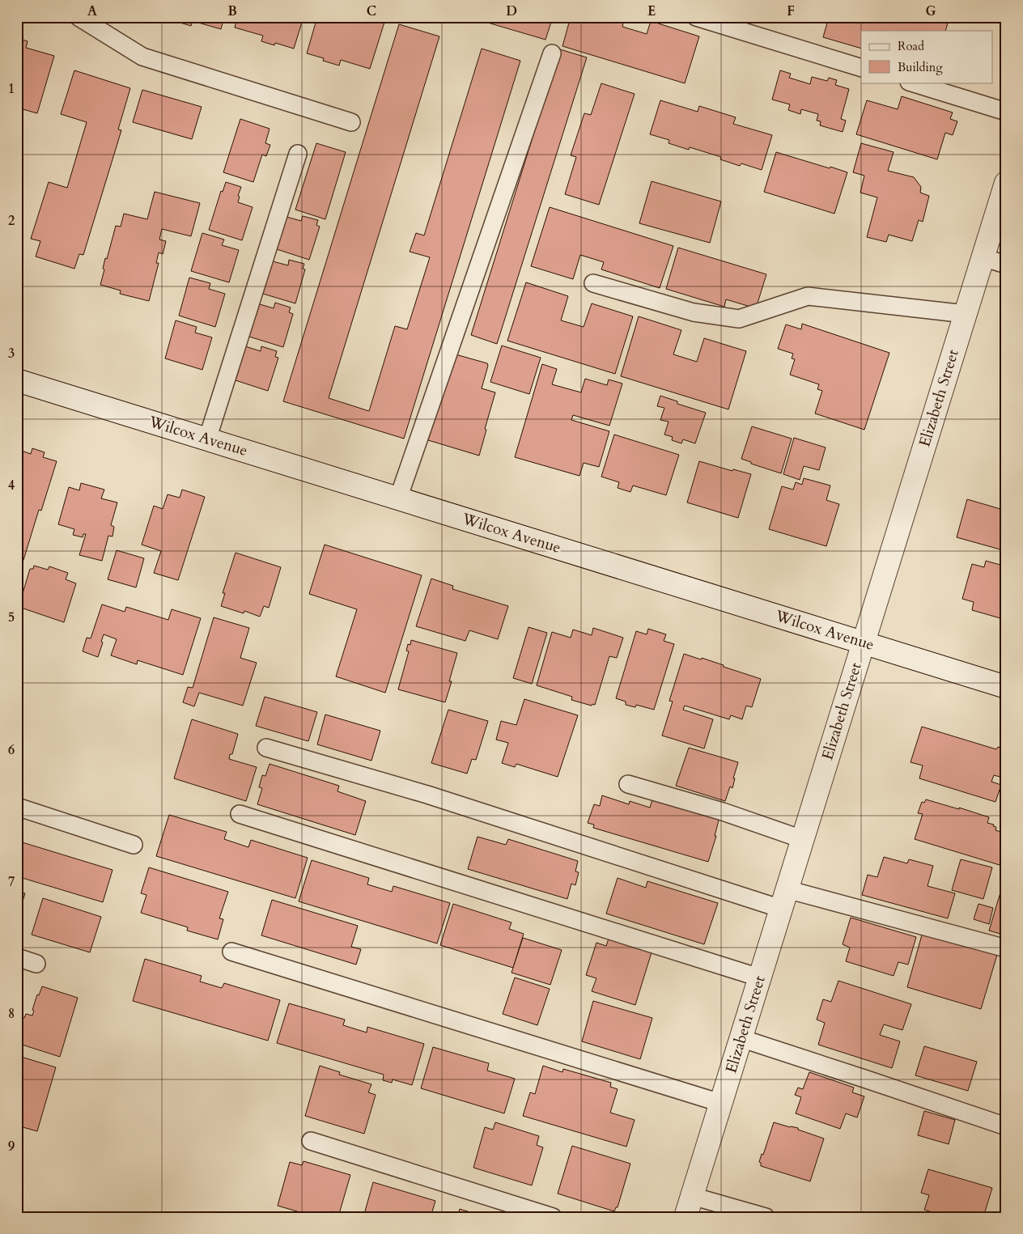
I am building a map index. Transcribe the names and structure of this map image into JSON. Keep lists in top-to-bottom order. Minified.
{"streets":{"street":["Elizabeth Street","Wilcox Avenue"]},"crossings":[["Elizabeth Street","Wilcox Avenue"]],"legend":["Road","Building"],"grid":{"columns":["A","B","C","D","E","F","G"],"rows":["1","2","3","4","5","6","7","8","9"]}}
